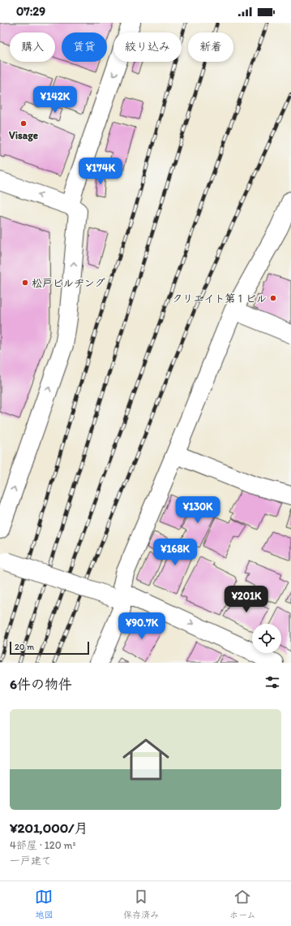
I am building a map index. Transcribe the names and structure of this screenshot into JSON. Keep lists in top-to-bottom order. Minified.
{"places":["Visage","松戸ビルヂング","クリエイト第１ビル"],"scale_bar":"20 m","page":{"status":"07:29","chip":["購入","賃貸","絞り込み","新着"],"price":["¥142K","¥174K","¥130K","¥168K","¥201K","¥90.7K"],"scale":"20 m","heading":"6件の物件","list":[{"name":"¥201,000/月","note":"4部屋 · 120 m² · 一戸建て"}],"tabs":["地図","保存済み","ホーム"]}}
